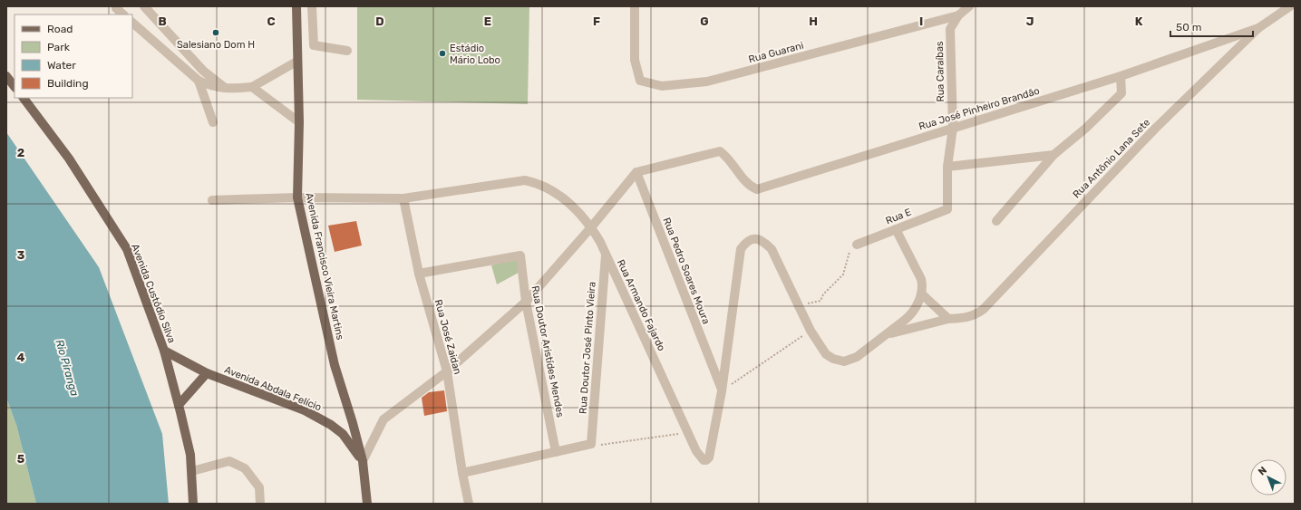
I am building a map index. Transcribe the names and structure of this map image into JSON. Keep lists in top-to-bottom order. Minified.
{"streets":{"main road":["Avenida Francisco Vieira Martins","Avenida Custódio Silva","Avenida Abdala Felício"],"street":["Rua Guarani","Rua Caraíbas","Rua José Pinheiro Brandão","Rua Antônio Lana Sete","Rua E","Rua Pedro Soares Moura","Rua Armando Fajardo","Rua José Zaidan","Rua Doutor José Pinto Vieira","Rua Doutor Aristídes Mendes"]},"crossings":[["Rua Guarani","Rua Caraíbas"],["Rua Caraíbas","Rua José Pinheiro Brandão"],["Rua Caraíbas","Rua E"],["Rua José Pinheiro Brandão","Rua Antônio Lana Sete"],["Rua José Pinheiro Brandão","Rua Pedro Soares Moura"],["Avenida Francisco Vieira Martins","Rua Armando Fajardo"],["Avenida Francisco Vieira Martins","Avenida Abdala Felício"],["Rua Pedro Soares Moura","Rua Armando Fajardo"],["Avenida Custódio Silva","Avenida Abdala Felício"],["Rua Armando Fajardo","Rua José Zaidan"],["Rua Armando Fajardo","Rua Doutor José Pinto Vieira"],["Rua José Zaidan","Rua Doutor Aristídes Mendes"]],"water":["Rio Piranga"],"places":["Salesiano Dom H","Estádio Mário Lobo"],"legend":["Road","Park","Water","Building"],"scale_bar":"50 m","north":"top left","grid":{"columns":["B","C","D","E","F","G","H","I","J","K"],"rows":["2","3","4","5"]}}
